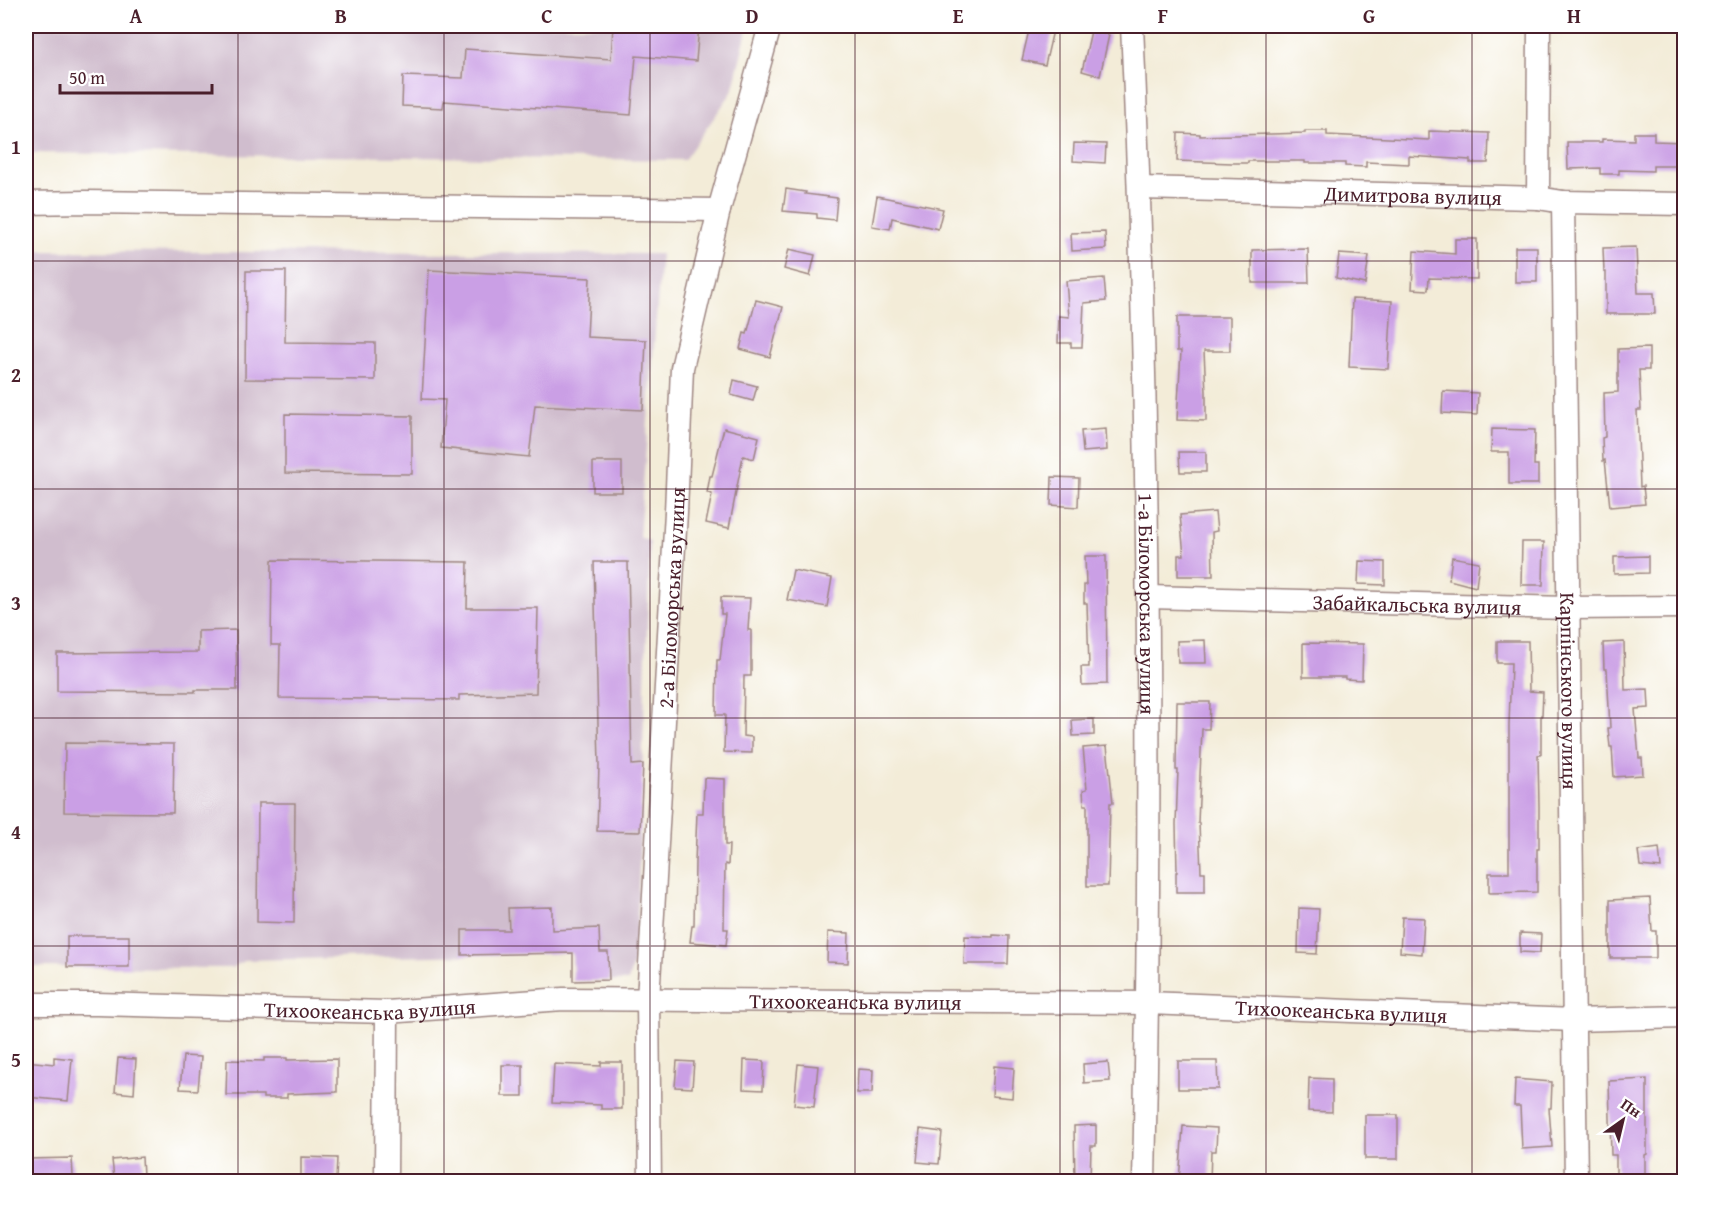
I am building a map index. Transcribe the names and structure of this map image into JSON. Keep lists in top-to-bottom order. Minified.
{"streets":{"street":["Димитрова вулиця","2-а Біломорська вулиця","1-а Біломорська вулиця","Забайкальська вулиця","Карпінського вулиця","Тихоокеанська вулиця"]},"crossings":[["Димитрова вулиця","1-а Біломорська вулиця"],["Димитрова вулиця","Карпінського вулиця"],["2-а Біломорська вулиця","Тихоокеанська вулиця"],["1-а Біломорська вулиця","Забайкальська вулиця"],["1-а Біломорська вулиця","Тихоокеанська вулиця"],["Забайкальська вулиця","Карпінського вулиця"],["Карпінського вулиця","Тихоокеанська вулиця"]],"scale_bar":"50 m","north":"top right","grid":{"columns":["A","B","C","D","E","F","G","H"],"rows":["1","2","3","4","5"]}}
